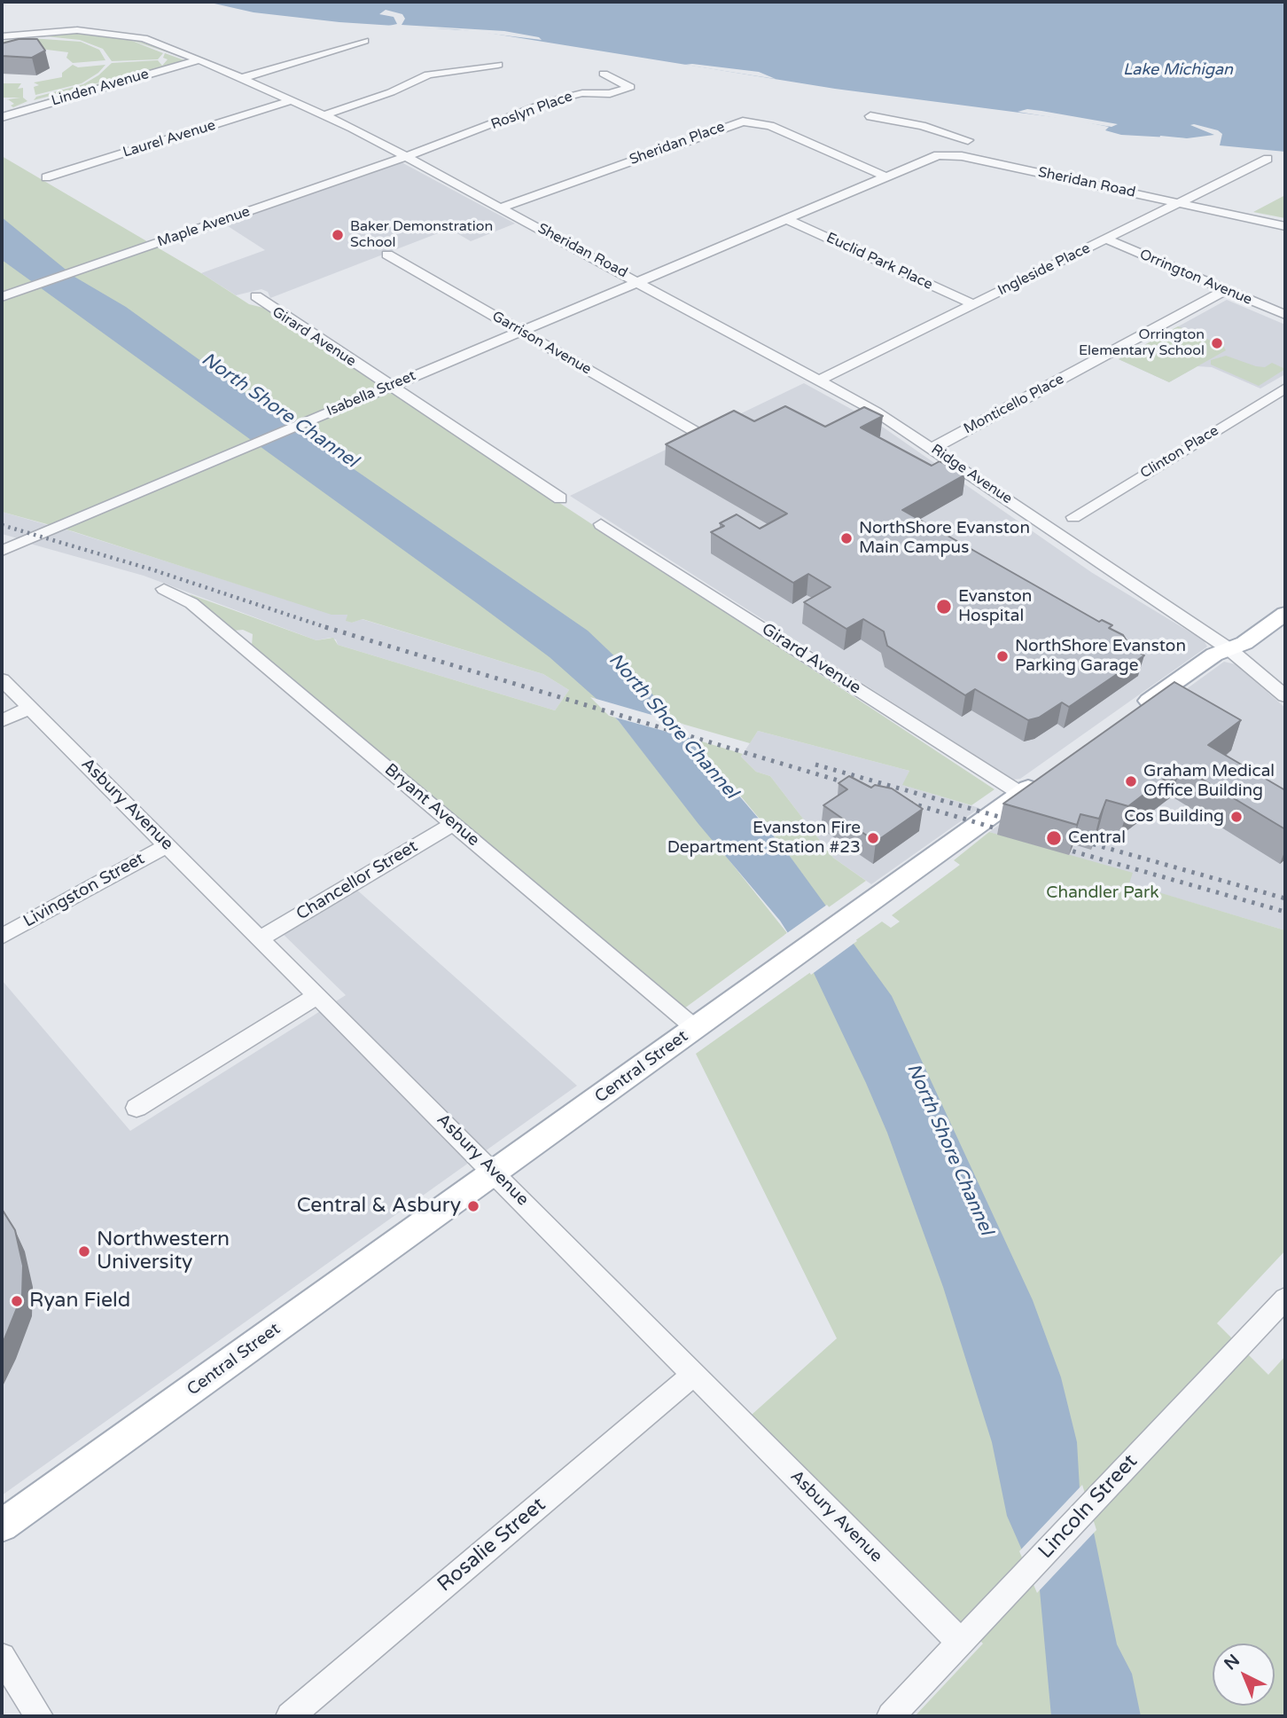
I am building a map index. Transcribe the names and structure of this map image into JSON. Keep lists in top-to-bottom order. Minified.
{"streets":{"main road":["Central Street"],"street":["Linden Avenue","Roslyn Place","Laurel Avenue","Sheridan Place","Sheridan Road","Maple Avenue","Euclid Park Place","Ingleside Place","Orrington Avenue","Girard Avenue","Garrison Avenue","Isabella Street","Monticello Place","Clinton Place","Ridge Avenue","Asbury Avenue","Bryant Avenue","Chancellor Street","Livingston Street","Lincoln Street","Rosalie Street"]},"crossings":[["Linden Avenue","Sheridan Road"],["Roslyn Place","Sheridan Road"],["Roslyn Place","Maple Avenue"],["Laurel Avenue","Sheridan Road"],["Sheridan Place","Sheridan Road"],["Sheridan Road","Maple Avenue"],["Sheridan Road","Euclid Park Place"],["Sheridan Road","Ingleside Place"],["Sheridan Road","Isabella Street"],["Sheridan Road","Ridge Avenue"],["Euclid Park Place","Ingleside Place"],["Ingleside Place","Orrington Avenue"],["Ingleside Place","Ridge Avenue"],["Orrington Avenue","Monticello Place"],["Girard Avenue","Isabella Street"],["Girard Avenue","Central Street"],["Garrison Avenue","Isabella Street"],["Isabella Street","Ridge Avenue"],["Monticello Place","Ridge Avenue"],["Asbury Avenue","Chancellor Street"],["Asbury Avenue","Livingston Street"],["Asbury Avenue","Central Street"],["Asbury Avenue","Lincoln Street"],["Asbury Avenue","Rosalie Street"],["Bryant Avenue","Chancellor Street"],["Bryant Avenue","Central Street"]],"water":["Lake Michigan","North Shore Channel"],"parks":["Chandler Park"],"places":["Baker Demonstration School","Orrington Elementary School","NorthShore Evanston Main Campus","Evanston Hospital","NorthShore Evanston Parking Garage","Graham Medical Office Building","Cos Building","Evanston Fire Department Station #23","Central","Central & Asbury","Northwestern University","Ryan Field"],"north":"top left"}
